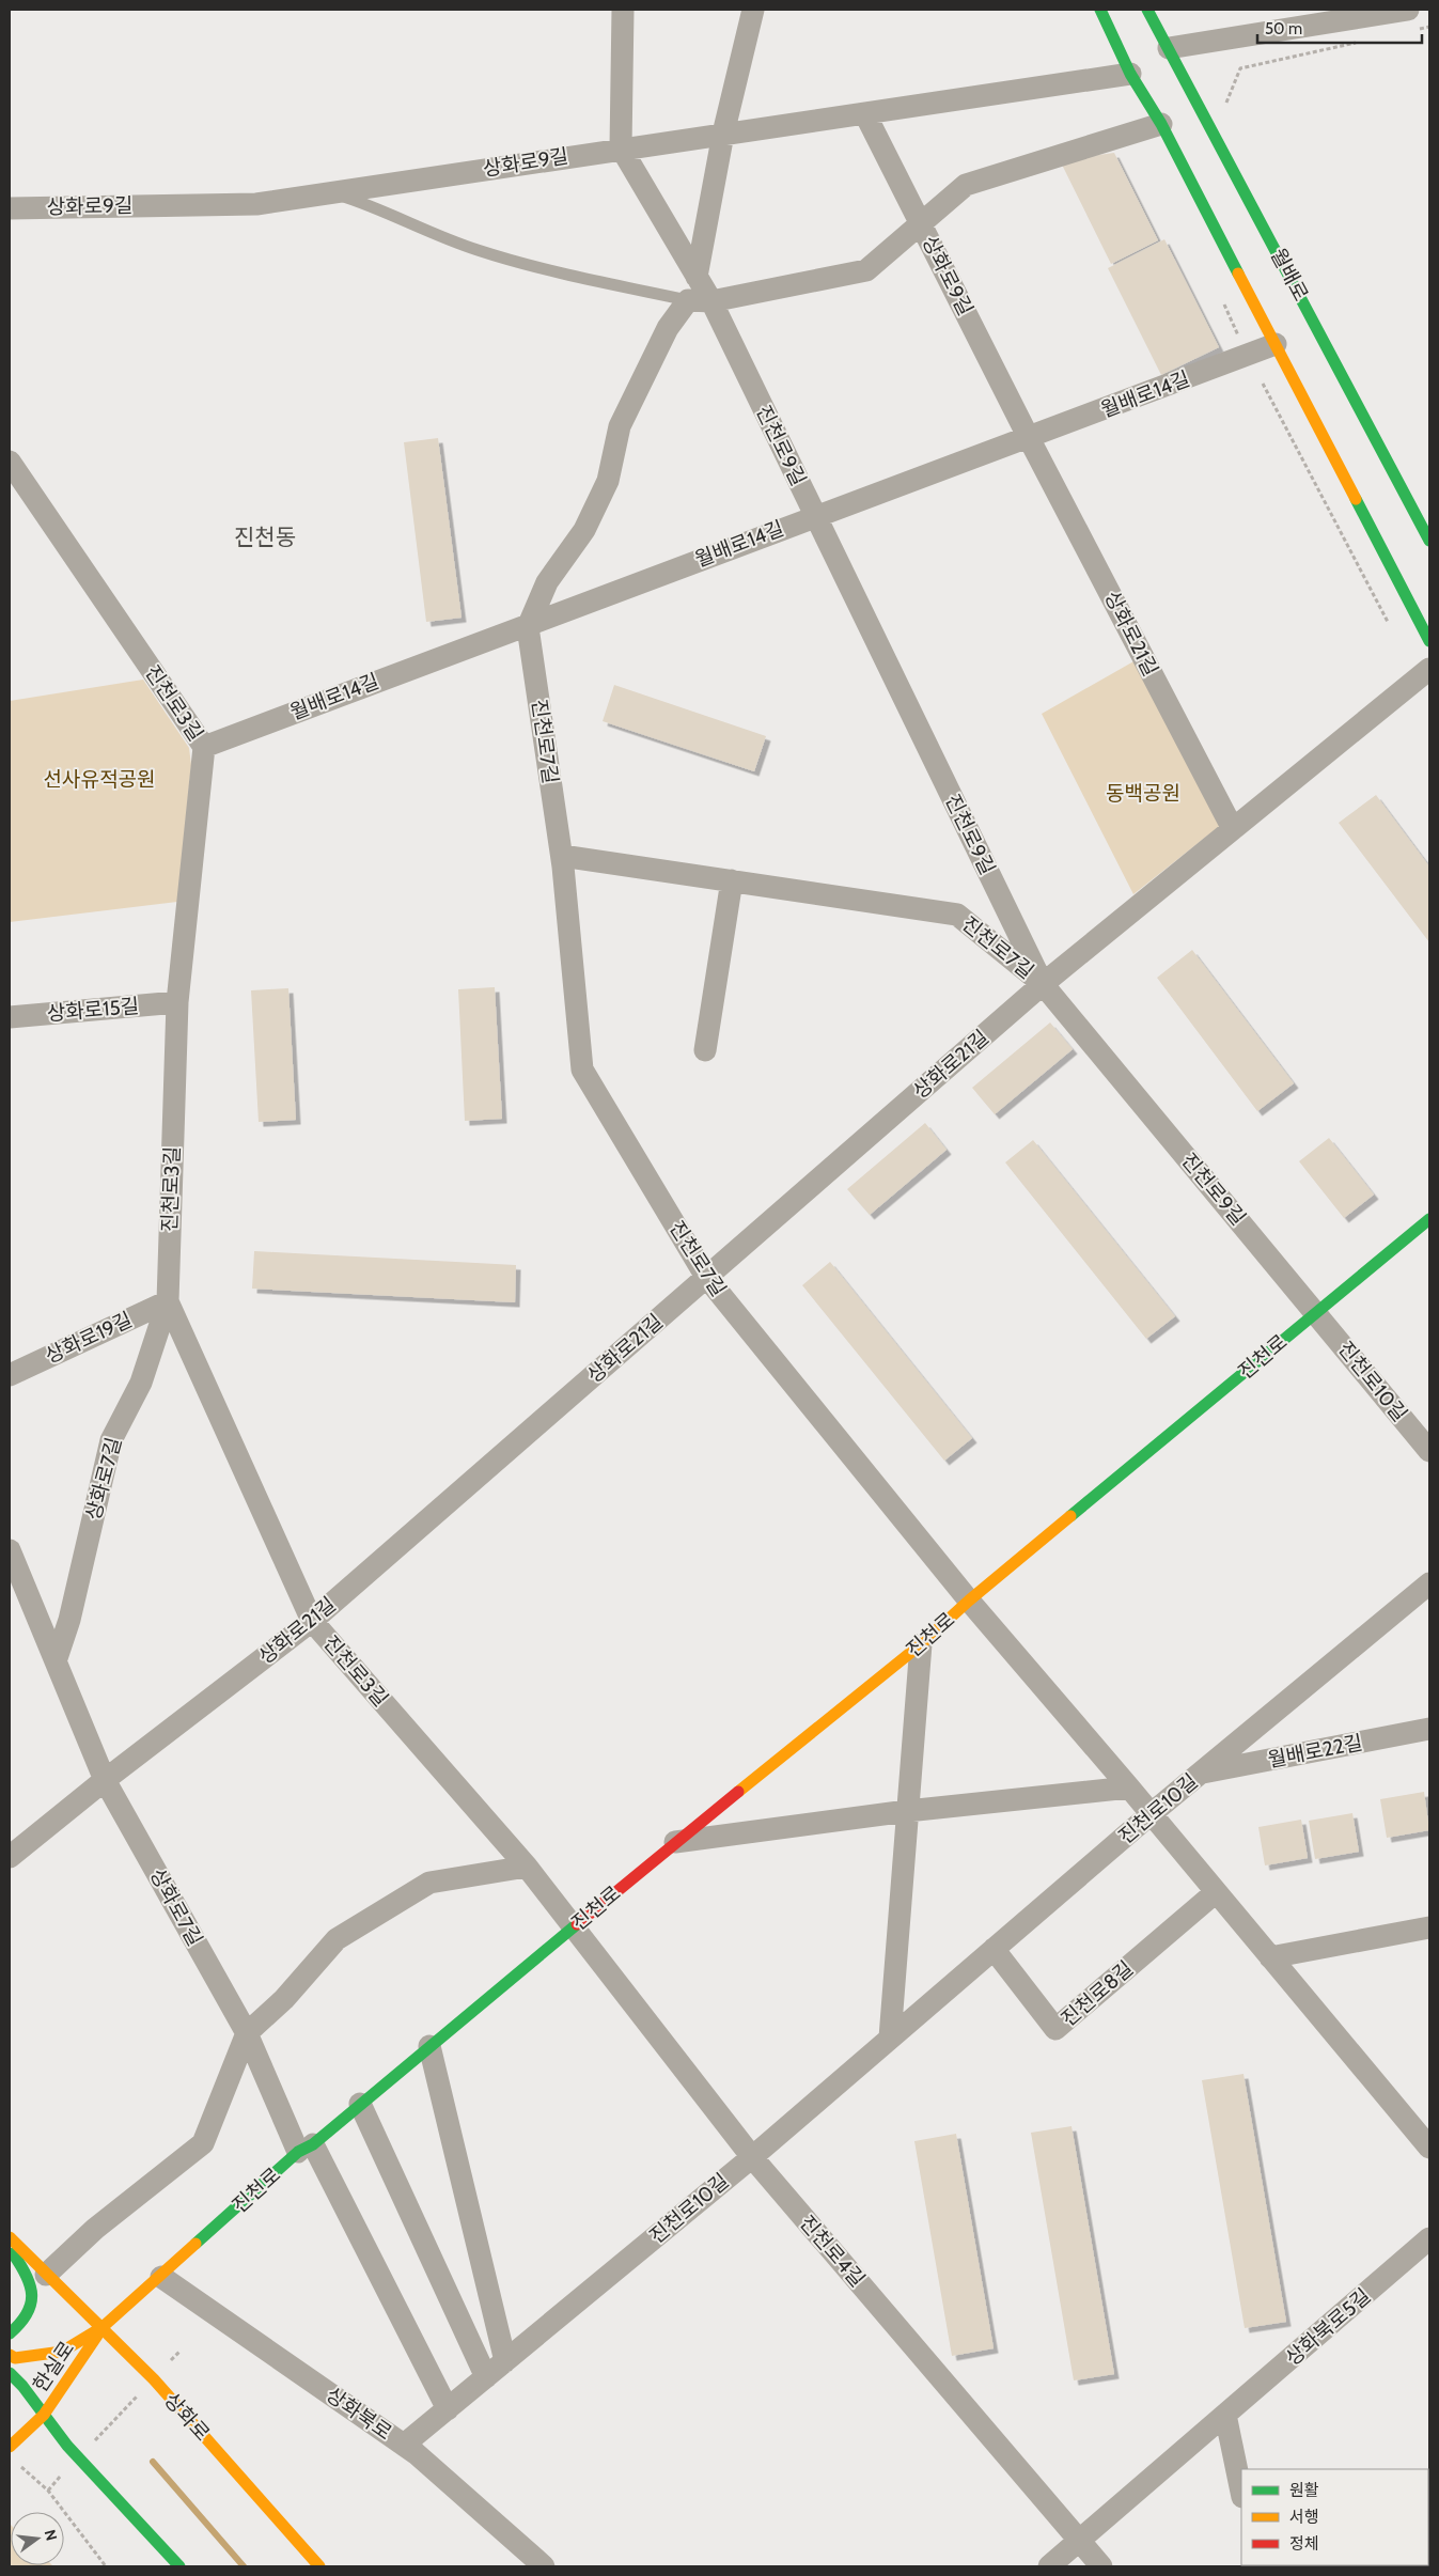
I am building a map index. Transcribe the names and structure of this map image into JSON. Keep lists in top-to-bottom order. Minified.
{"streets":{"main road":["월배로","진천로","한실로","상화로"],"street":["상화로9길","월배로14길","진천로9길","상화로21길","진천로3길","진천로7길","상화로15길","상화로19길","진천로10길","상화로7길","월배로22길","진천로8길","진천로4길","상화북로5길","상화북로"]},"crossings":[["상화로9길","월배로14길"],["상화로9길","진천로9길"],["상화로9길","상화로21길"],["월배로14길","진천로9길"],["월배로14길","상화로21길"],["월배로14길","진천로3길"],["월배로14길","진천로7길"],["진천로9길","상화로21길"],["진천로9길","진천로7길"],["진천로9길","진천로"],["진천로9길","진천로10길"],["상화로21길","진천로3길"],["상화로21길","진천로7길"],["상화로21길","상화로7길"],["진천로3길","상화로15길"],["진천로3길","상화로19길"],["진천로3길","진천로"],["진천로3길","상화로7길"],["진천로3길","진천로4길"],["진천로7길","진천로"],["상화로19길","상화로7길"],["진천로","진천로10길"],["진천로","상화로7길"],["진천로","진천로4길"],["진천로","한실로"],["진천로","상화북로"],["진천로","상화로"],["진천로10길","월배로22길"],["진천로10길","진천로8길"],["진천로10길","진천로4길"],["진천로10길","상화북로"],["진천로4길","상화북로5길"],["한실로","상화로"]],"districts":["진천동"],"parks":["선사유적공원","동백공원"],"legend":["원활","서행","정체"],"scale_bar":"50 m","north":"right"}
